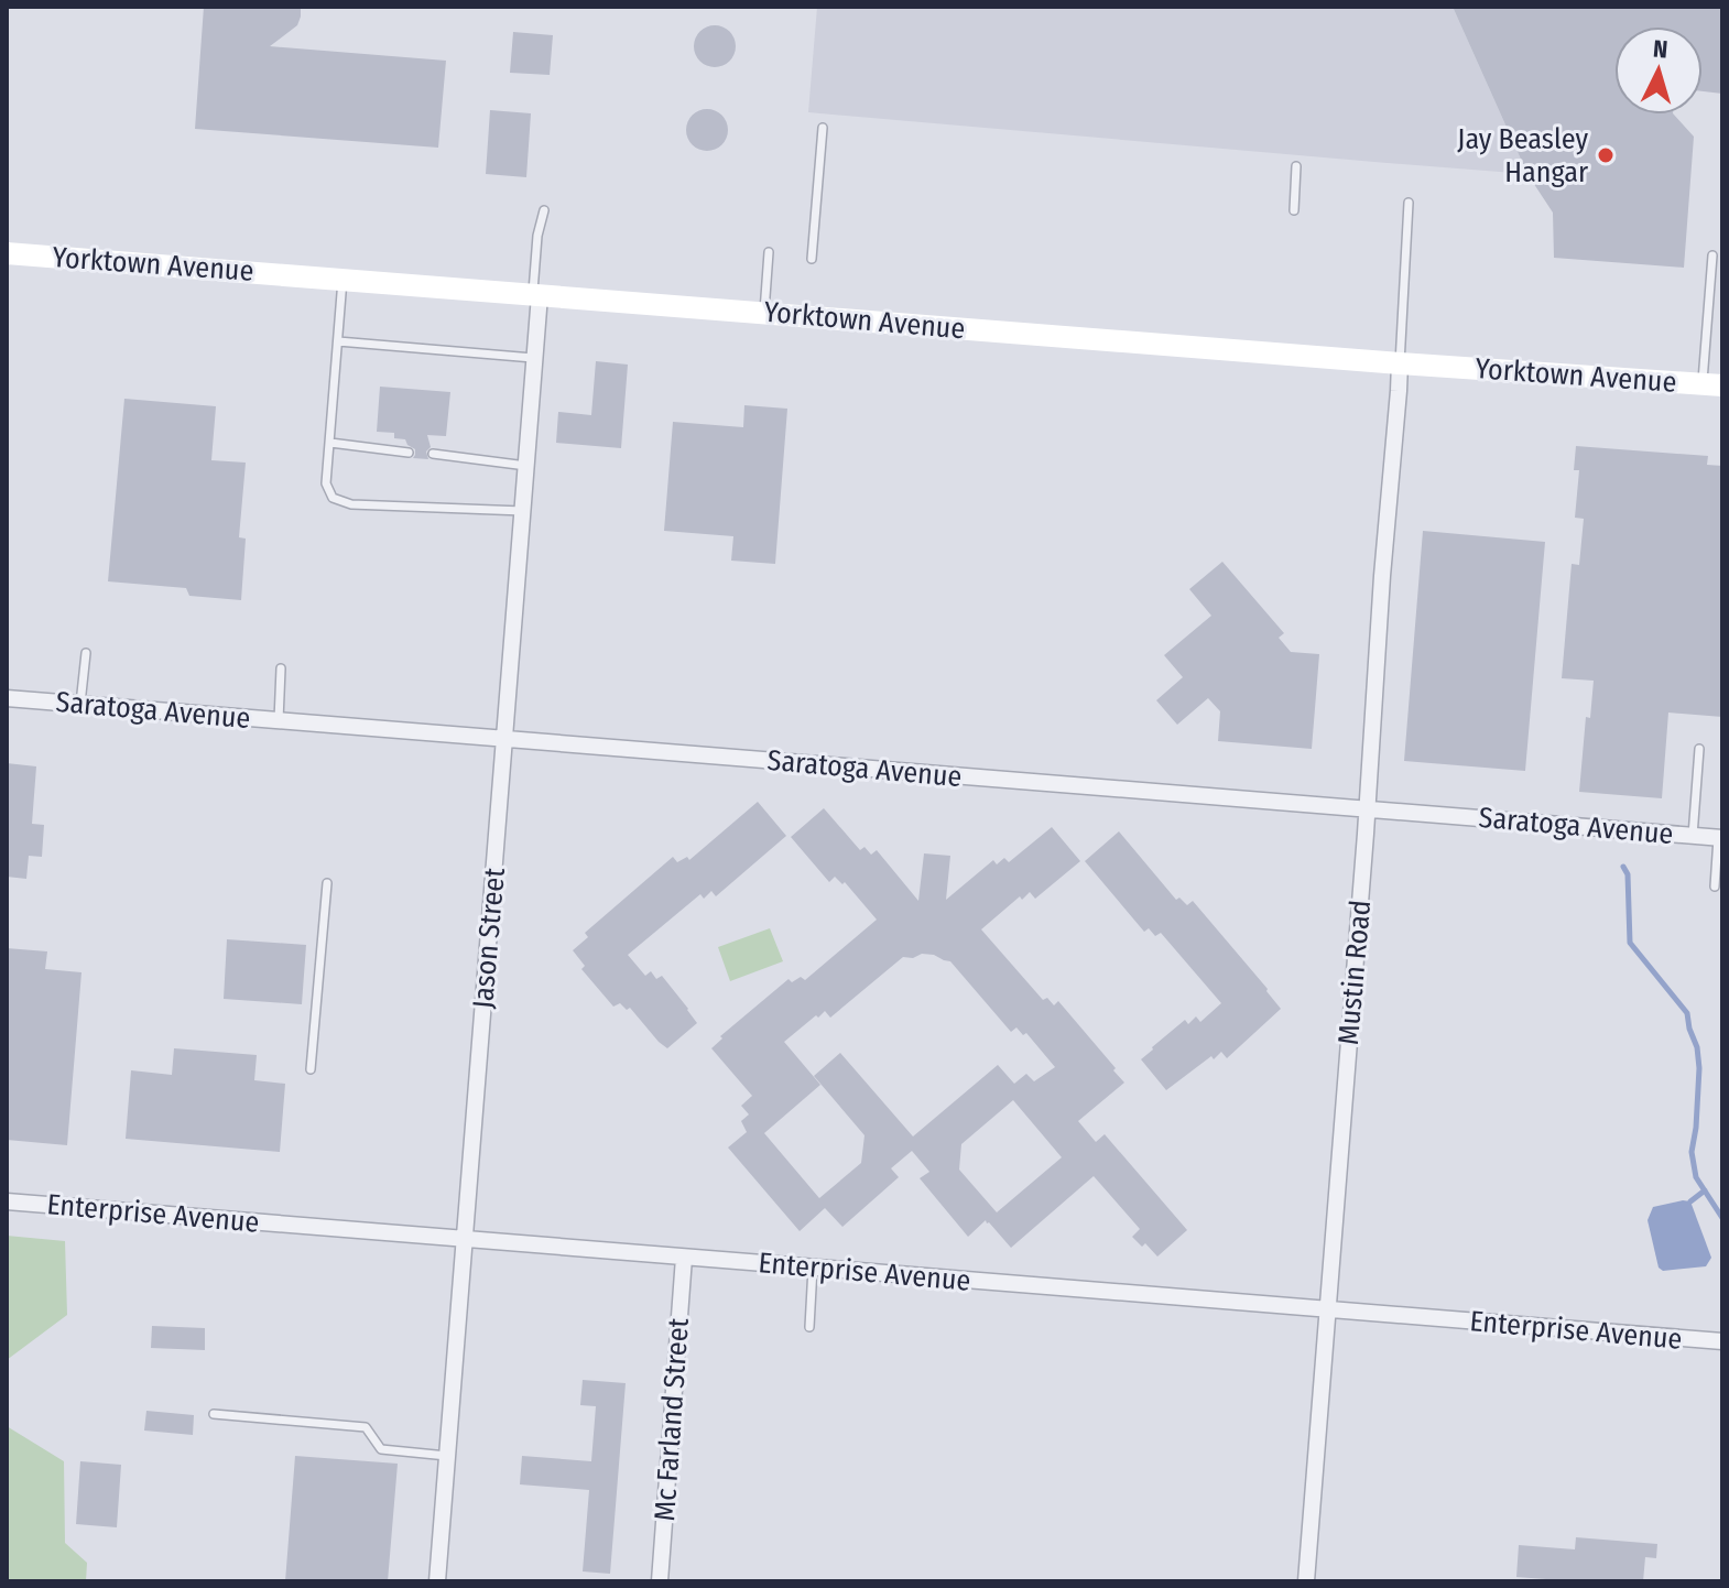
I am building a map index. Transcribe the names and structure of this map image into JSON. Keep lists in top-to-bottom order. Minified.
{"streets":{"main road":["Yorktown Avenue"],"street":["Saratoga Avenue","Jason Street","Mustin Road","Enterprise Avenue","Mc Farland Street"]},"crossings":[["Yorktown Avenue","Jason Street"],["Yorktown Avenue","Mustin Road"],["Saratoga Avenue","Jason Street"],["Saratoga Avenue","Mustin Road"],["Jason Street","Enterprise Avenue"],["Mustin Road","Enterprise Avenue"],["Enterprise Avenue","Mc Farland Street"]],"places":["Jay Beasley Hangar"],"north":"top"}
